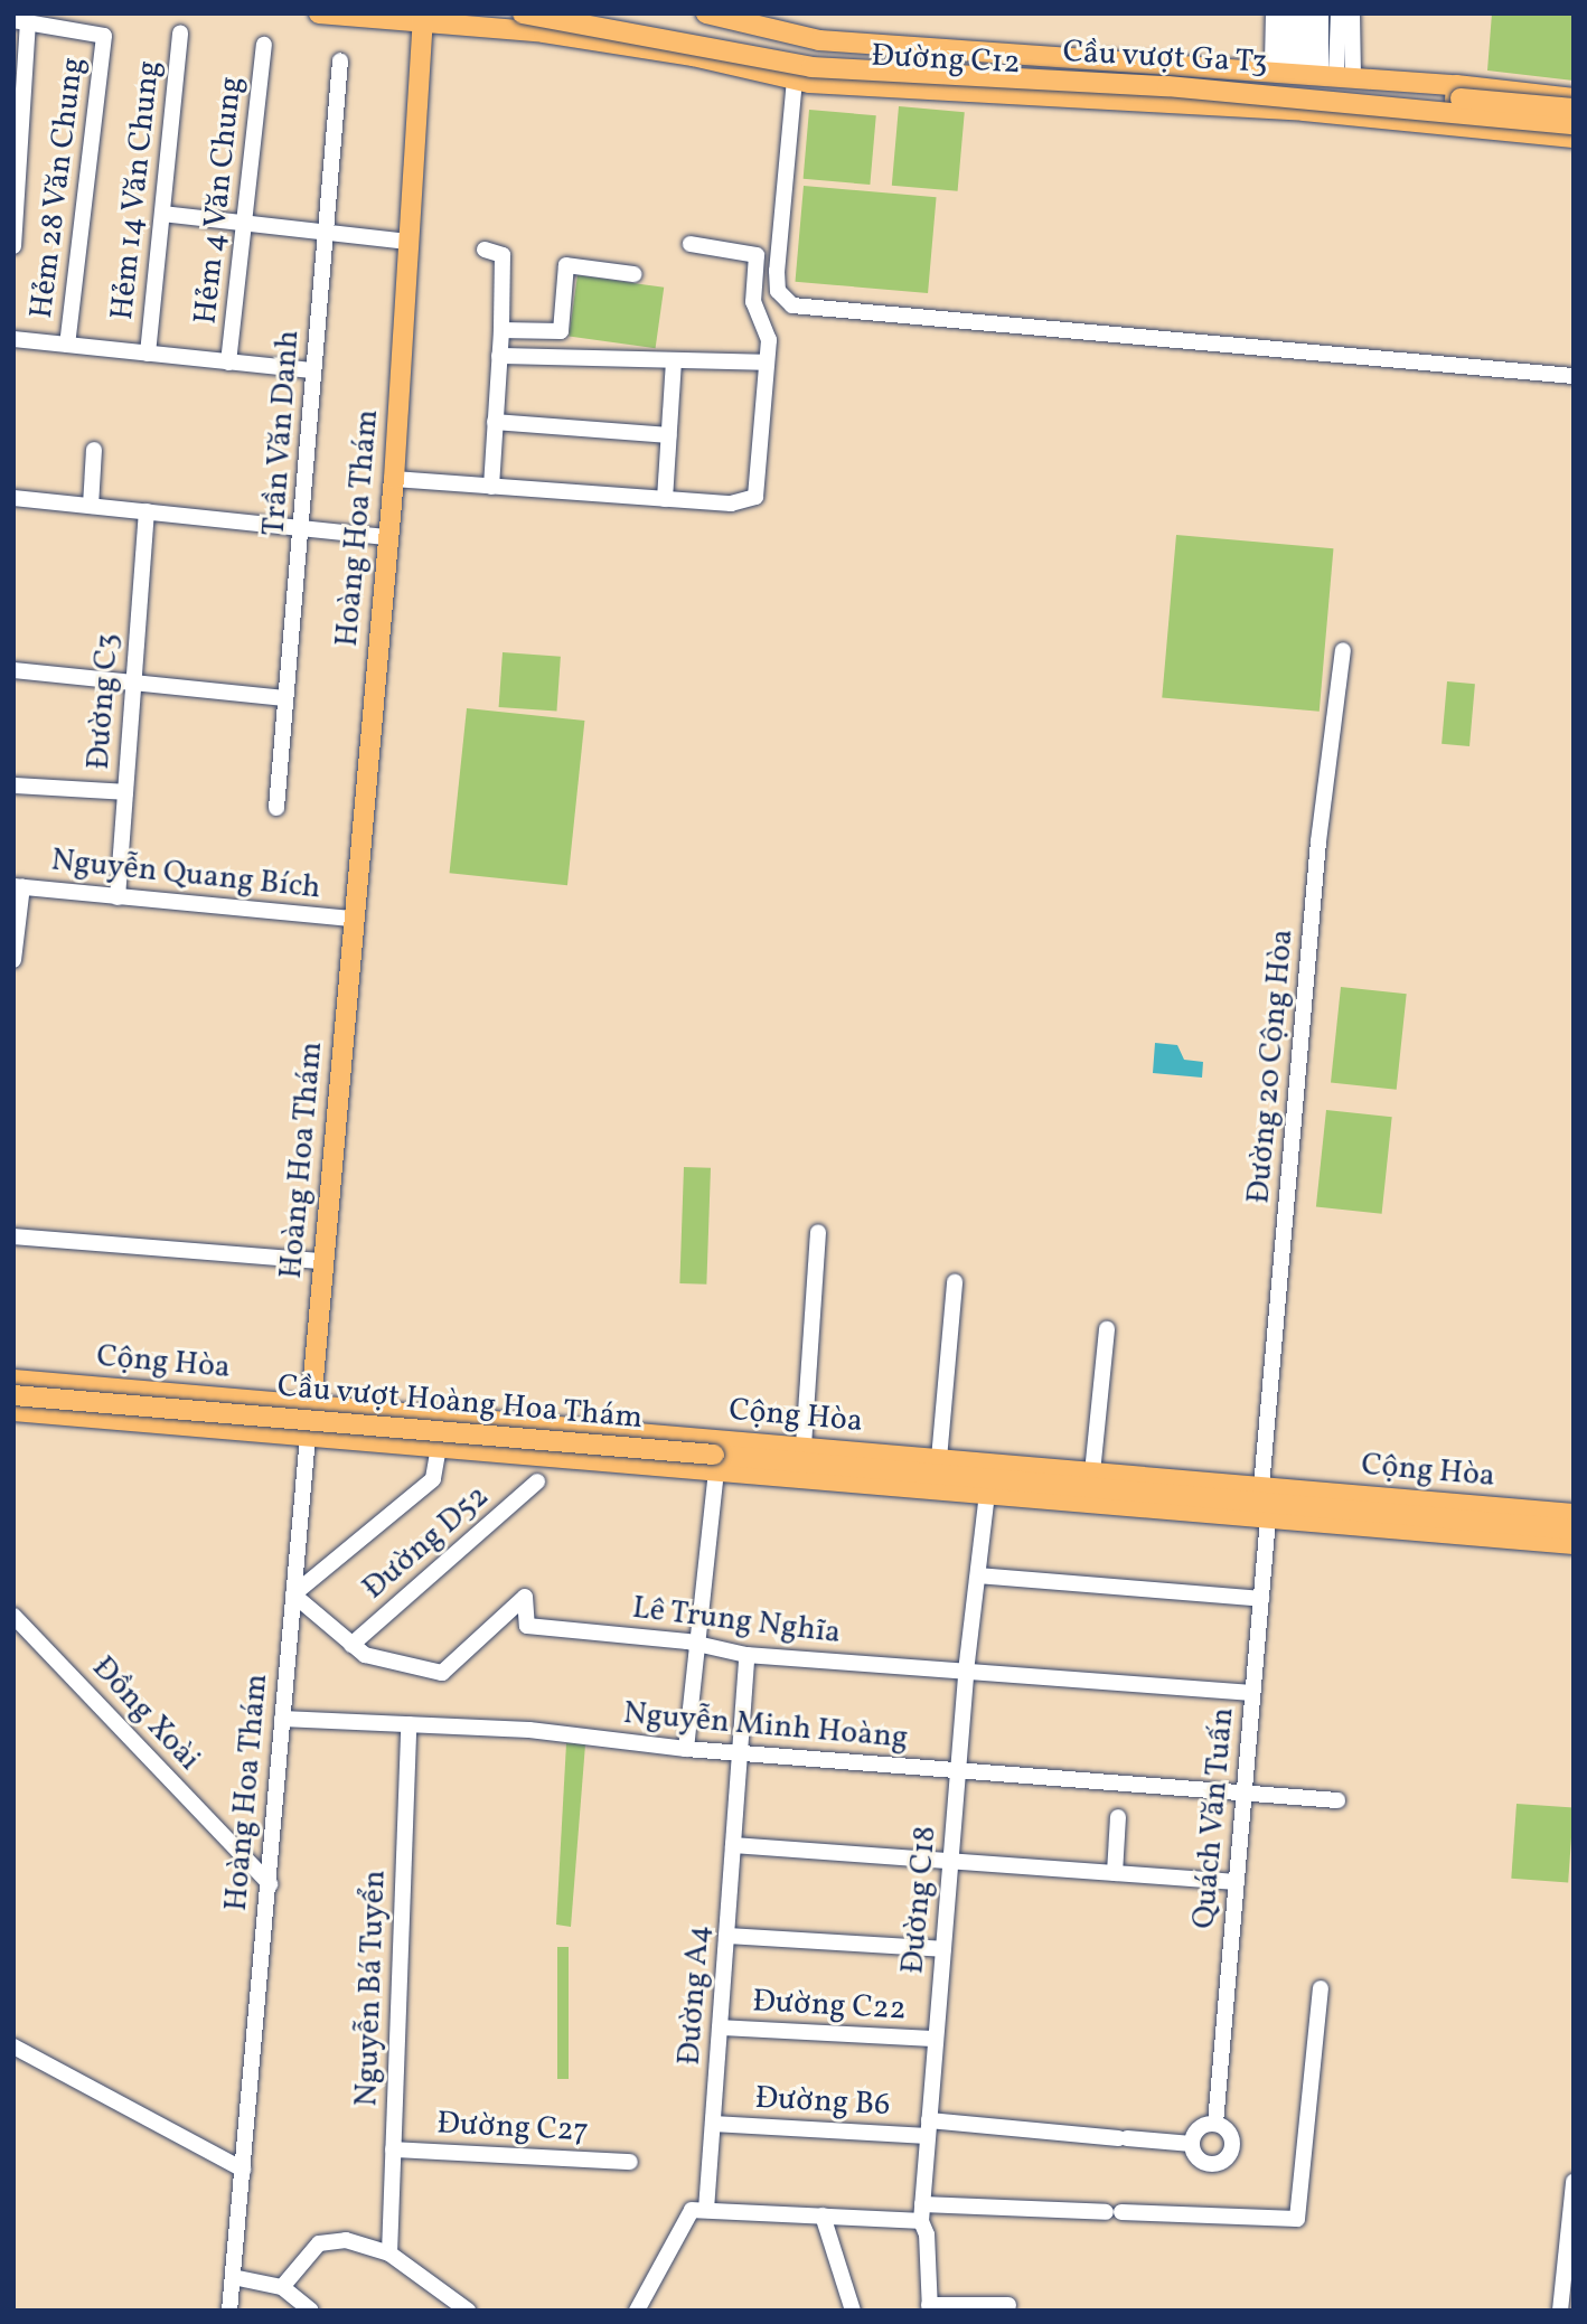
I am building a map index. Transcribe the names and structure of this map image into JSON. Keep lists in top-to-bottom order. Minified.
{"streets":{"main road":["Cầu vượt Ga T3","Đường C12","Hoàng Hoa Thám","Cộng Hòa","Cầu vượt Hoàng Hoa Thám"],"street":["Hẻm 28 Văn Chung","Hẻm 14 Văn Chung","Hẻm 4 Văn Chung","Trần Văn Danh","Đường C3","Nguyễn Quang Bích","Đường 20 Cộng Hòa","Đường D52","Lê Trung Nghĩa","Đồng Xoài","Nguyễn Minh Hoàng","Quách Văn Tuấn","Đường C18","Nguyễn Bá Tuyển","Đường A4","Đường C22","Đường B6","Đường C27"]},"crossings":[["Đường C12","Hoàng Hoa Thám"],["Hoàng Hoa Thám","Nguyễn Quang Bích"],["Hoàng Hoa Thám","Cộng Hòa"],["Hoàng Hoa Thám","Lê Trung Nghĩa"],["Hoàng Hoa Thám","Đồng Xoài"],["Hoàng Hoa Thám","Nguyễn Minh Hoàng"],["Đường C3","Nguyễn Quang Bích"],["Đường 20 Cộng Hòa","Cộng Hòa"],["Cộng Hòa","Cầu vượt Hoàng Hoa Thám"],["Cộng Hòa","Quách Văn Tuấn"],["Cộng Hòa","Đường C18"],["Đường D52","Lê Trung Nghĩa"],["Lê Trung Nghĩa","Quách Văn Tuấn"],["Lê Trung Nghĩa","Đường C18"],["Lê Trung Nghĩa","Đường A4"],["Nguyễn Minh Hoàng","Quách Văn Tuấn"],["Nguyễn Minh Hoàng","Đường C18"],["Nguyễn Minh Hoàng","Nguyễn Bá Tuyển"],["Nguyễn Minh Hoàng","Đường A4"],["Quách Văn Tuấn","Đường B6"],["Đường C18","Đường C22"],["Đường C18","Đường B6"],["Nguyễn Bá Tuyển","Đường C27"],["Đường A4","Đường C22"],["Đường A4","Đường B6"]]}
